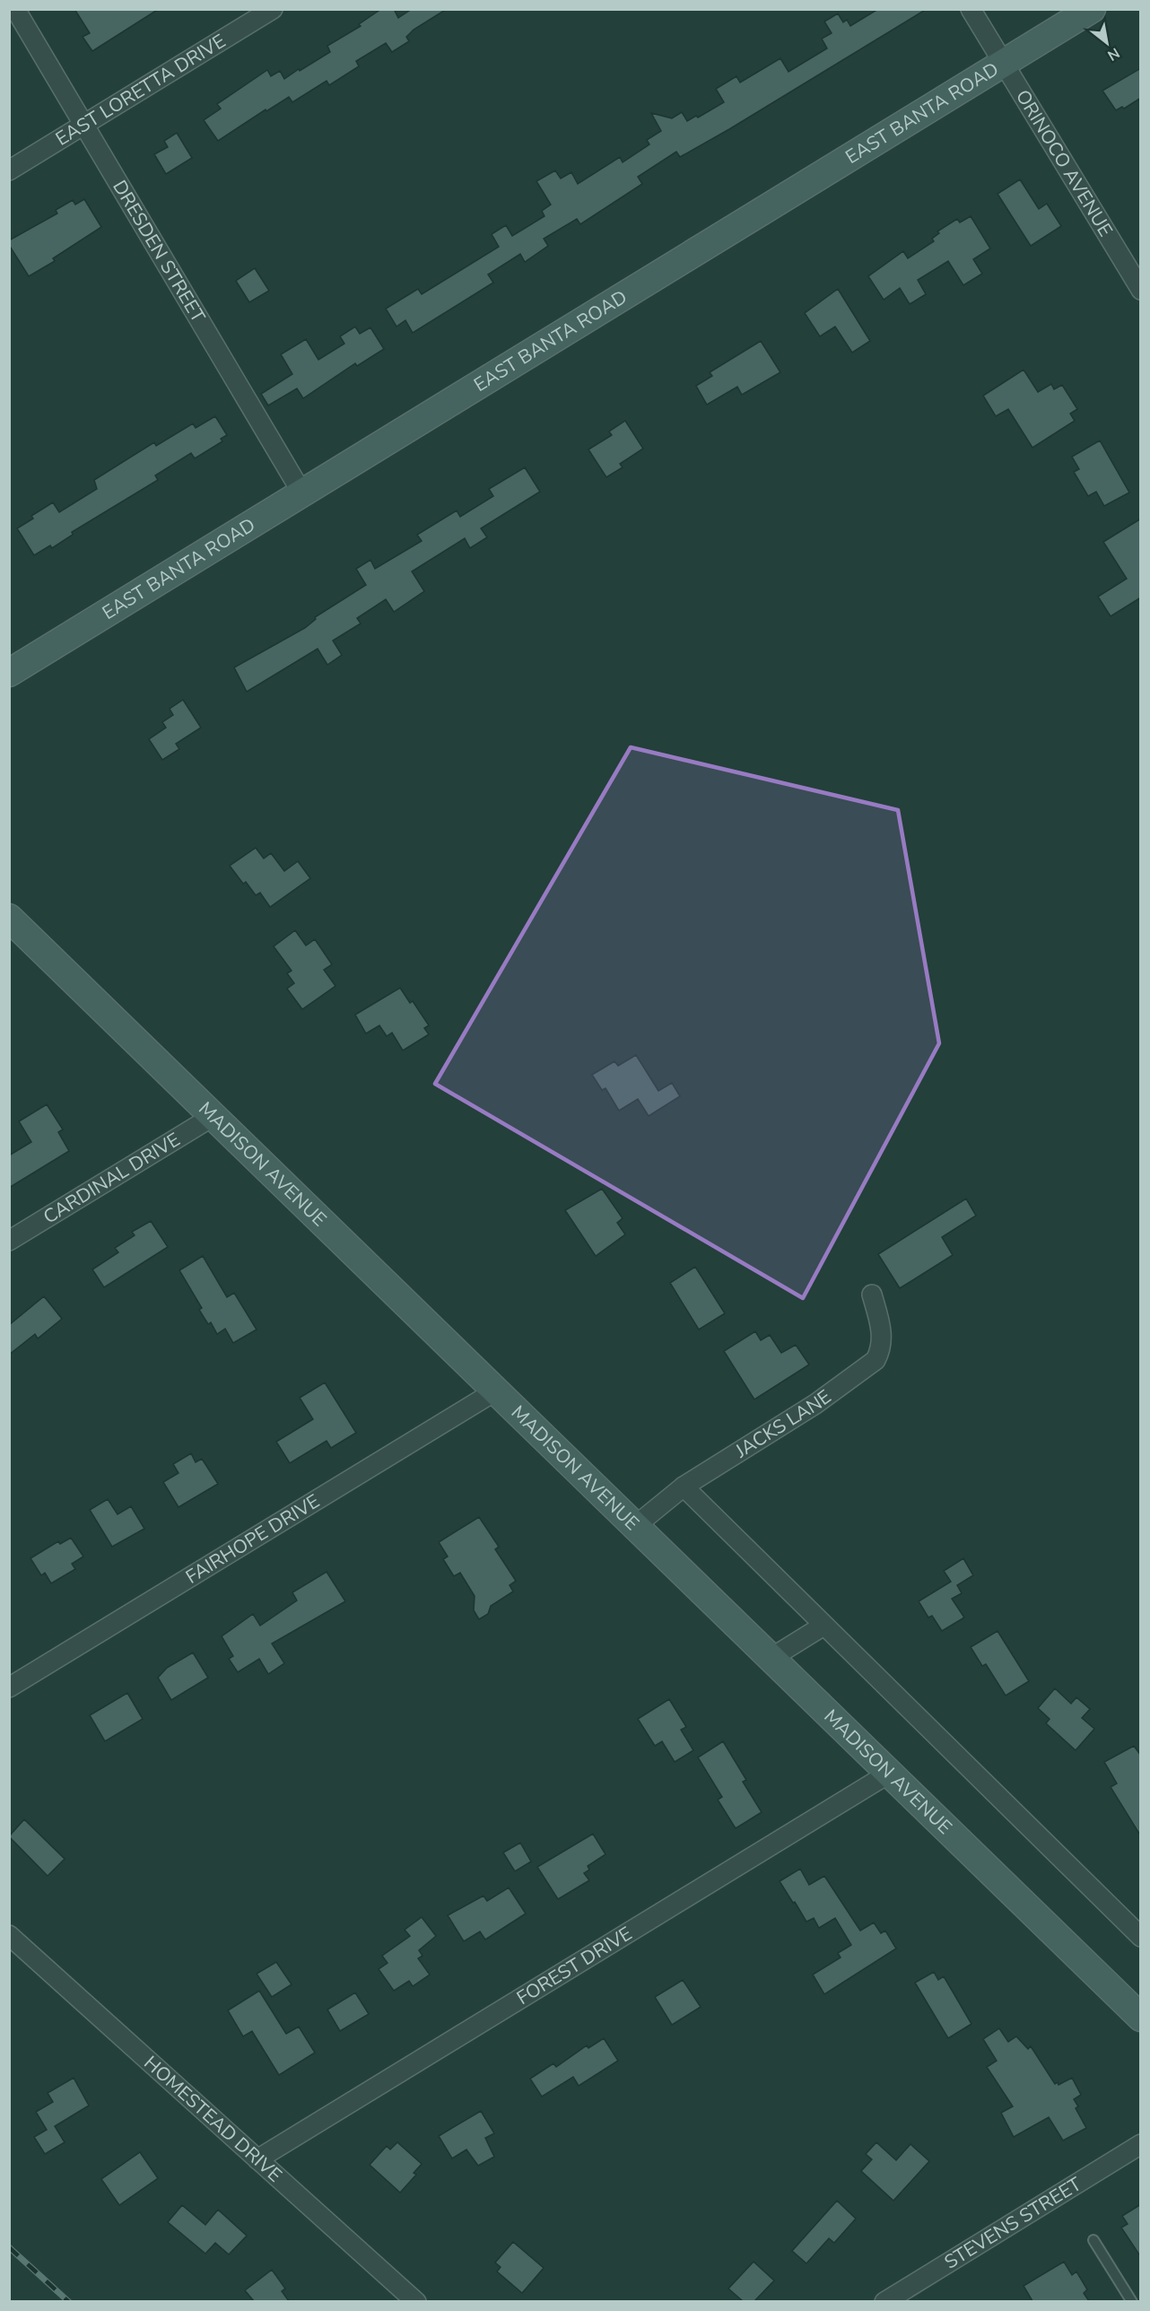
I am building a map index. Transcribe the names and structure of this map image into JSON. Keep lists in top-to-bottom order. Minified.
{"streets":{"main road":["EAST BANTA ROAD","MADISON AVENUE"],"street":["EAST LORETTA DRIVE","ORINOCO AVENUE","DRESDEN STREET","CARDINAL DRIVE","JACKS LANE","FAIRHOPE DRIVE","FOREST DRIVE","HOMESTEAD DRIVE","STEVENS STREET"]},"crossings":[["EAST LORETTA DRIVE","DRESDEN STREET"],["EAST BANTA ROAD","ORINOCO AVENUE"],["EAST BANTA ROAD","DRESDEN STREET"],["MADISON AVENUE","CARDINAL DRIVE"],["MADISON AVENUE","JACKS LANE"],["MADISON AVENUE","FAIRHOPE DRIVE"],["MADISON AVENUE","FOREST DRIVE"],["FOREST DRIVE","HOMESTEAD DRIVE"]],"north":"bottom right"}
